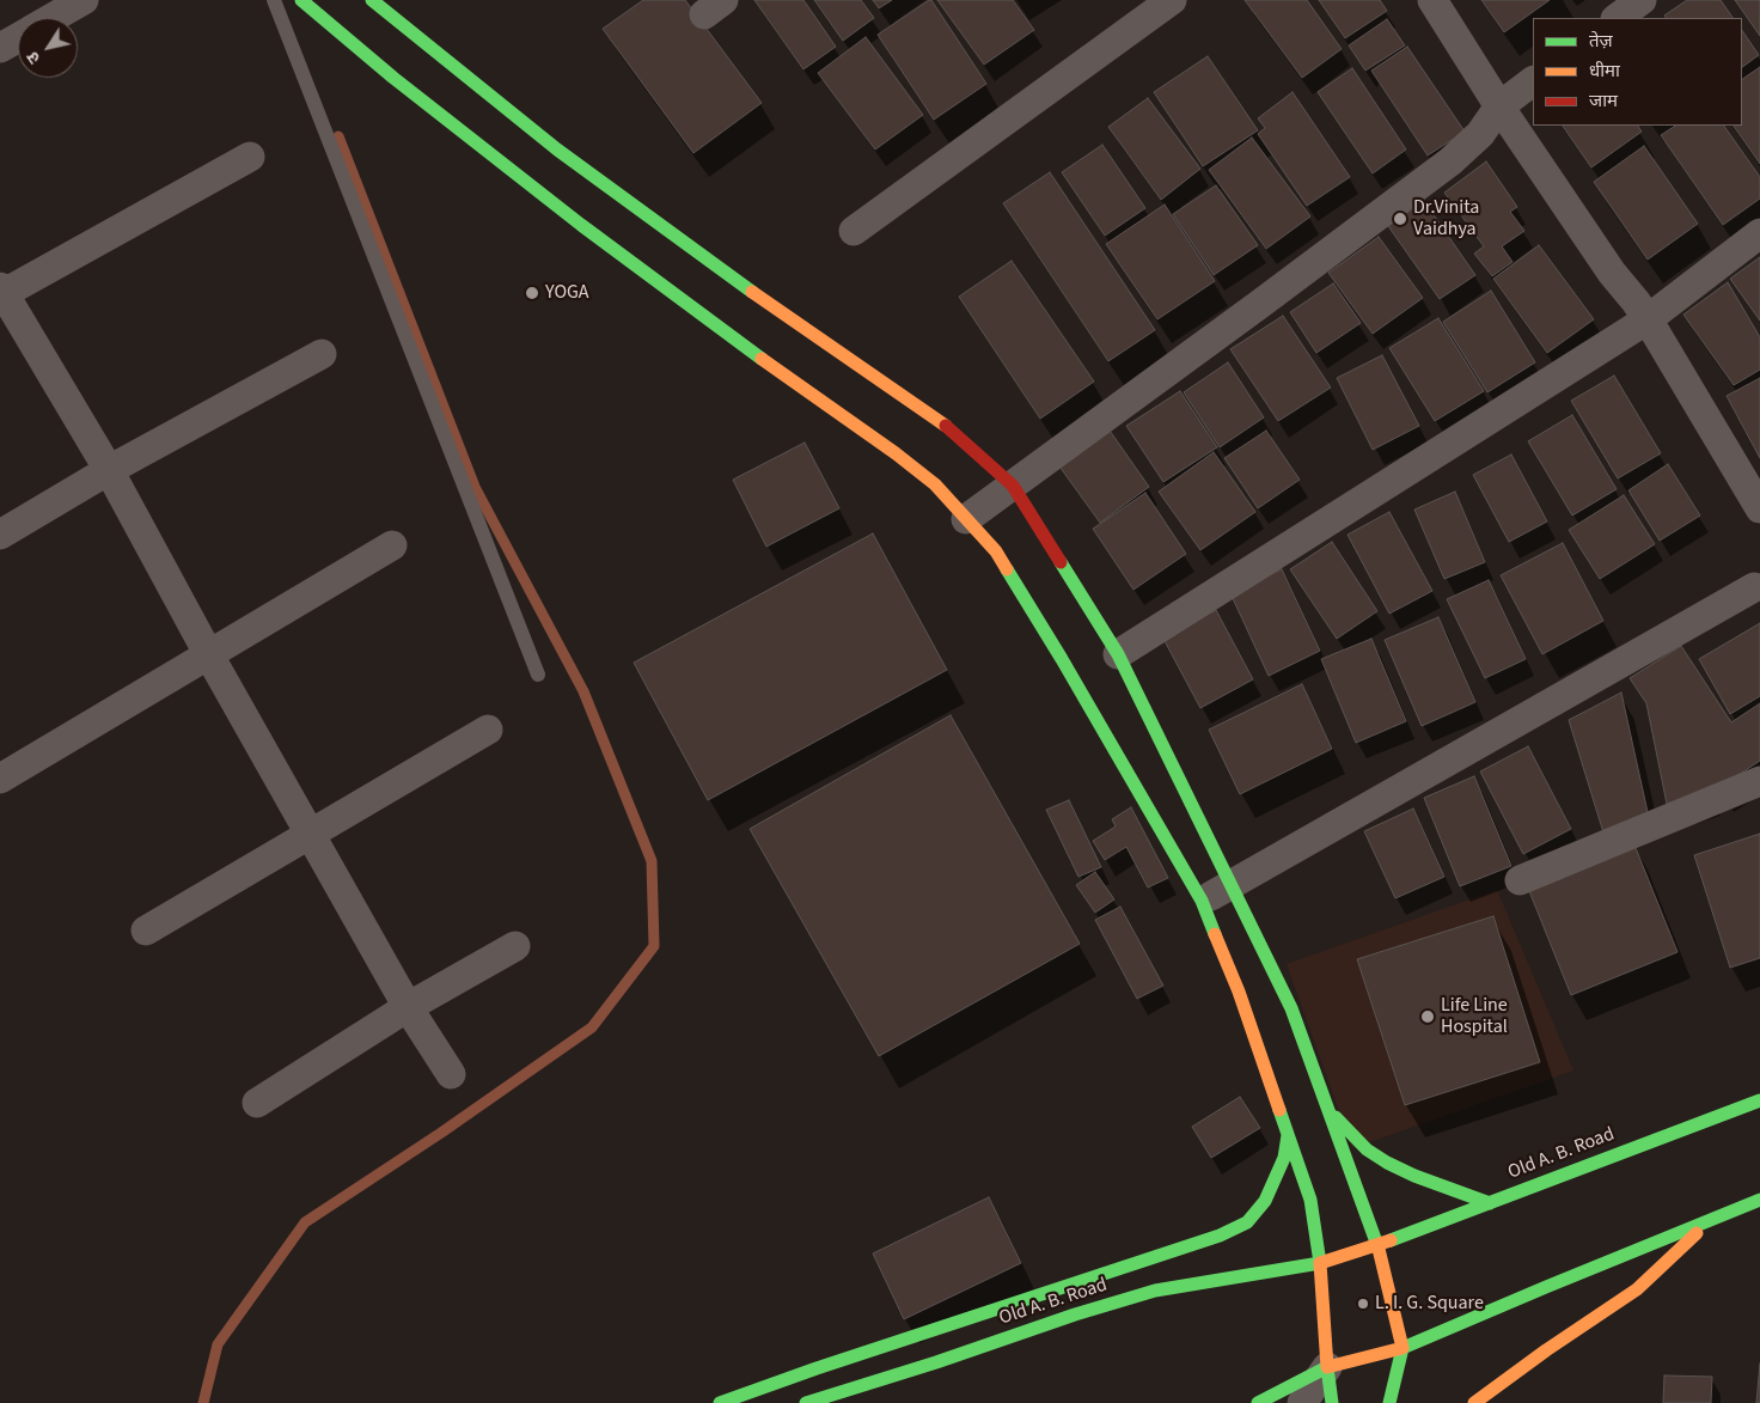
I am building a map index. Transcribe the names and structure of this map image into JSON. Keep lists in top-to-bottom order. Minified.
{"streets":{"main road":["Old A. B. Road"]},"places":["Dr.Vinita Vaidhya","YOGA","Life Line Hospital","L. I. G. Square"],"legend":["तेज़","धीमा","जाम"],"north":"bottom left"}
